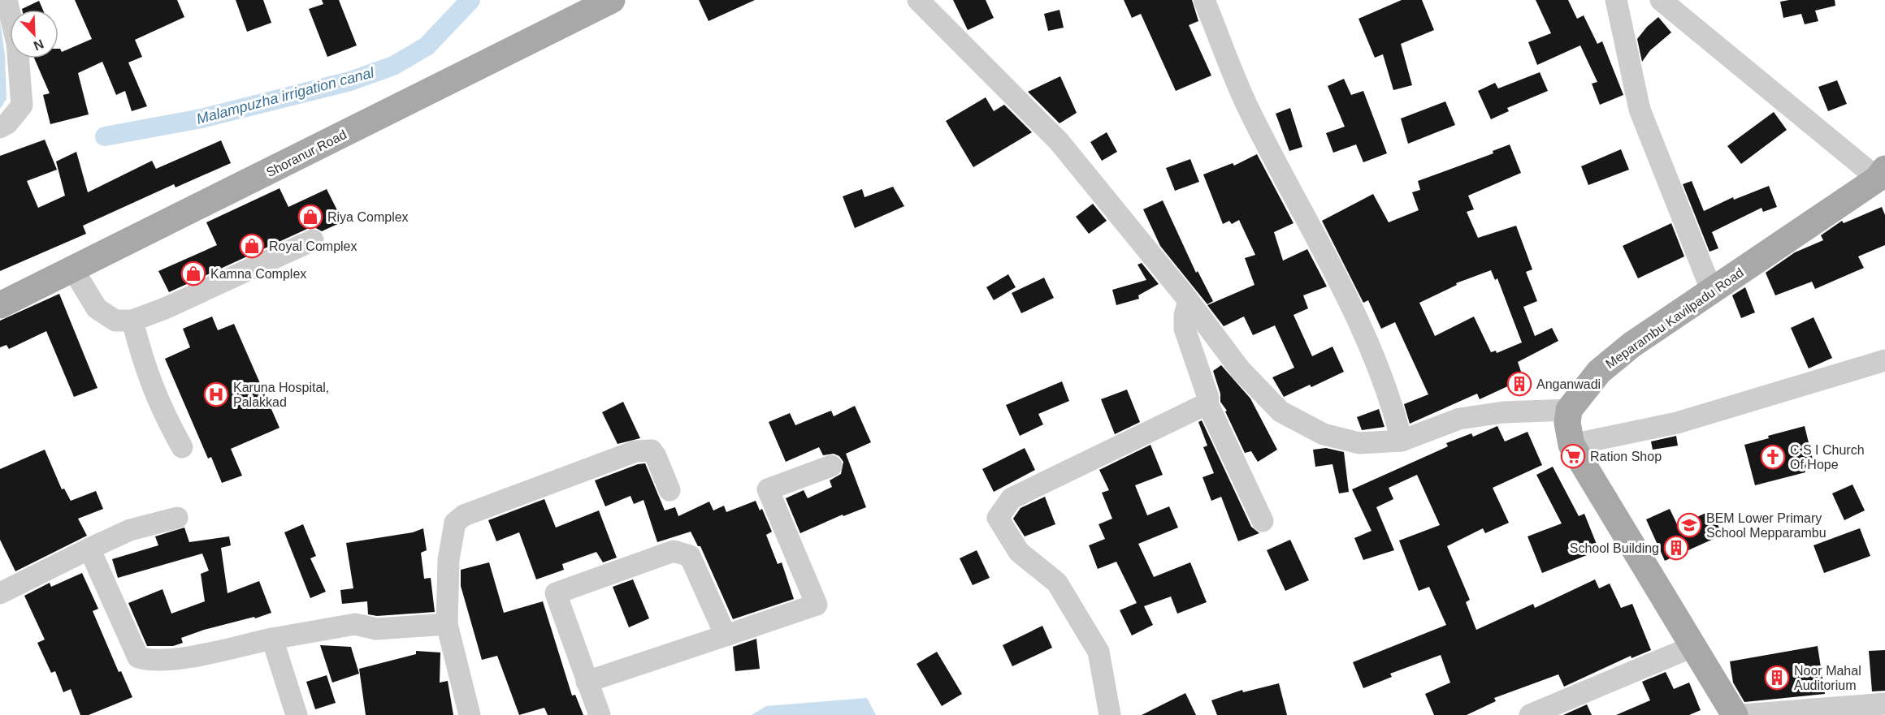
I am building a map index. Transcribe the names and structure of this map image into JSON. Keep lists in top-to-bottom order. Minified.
{"streets":{"main road":["Shoranur Road","Meparambu Kavilpadu Road"]},"water":["Malampuzha irrigation canal"],"places":{"shop":["Riya Complex","Royal Complex","Kamna Complex"],"building":["Anganwadi","School Building","Noor Mahal Auditorium"],"hospital":["Karuna Hospital, Palakkad"],"supermarket":["Ration Shop"],"church":["C S I Church Of Hope"],"school or university":["BEM Lower Primary School Mepparambu"]},"north":"bottom right"}
